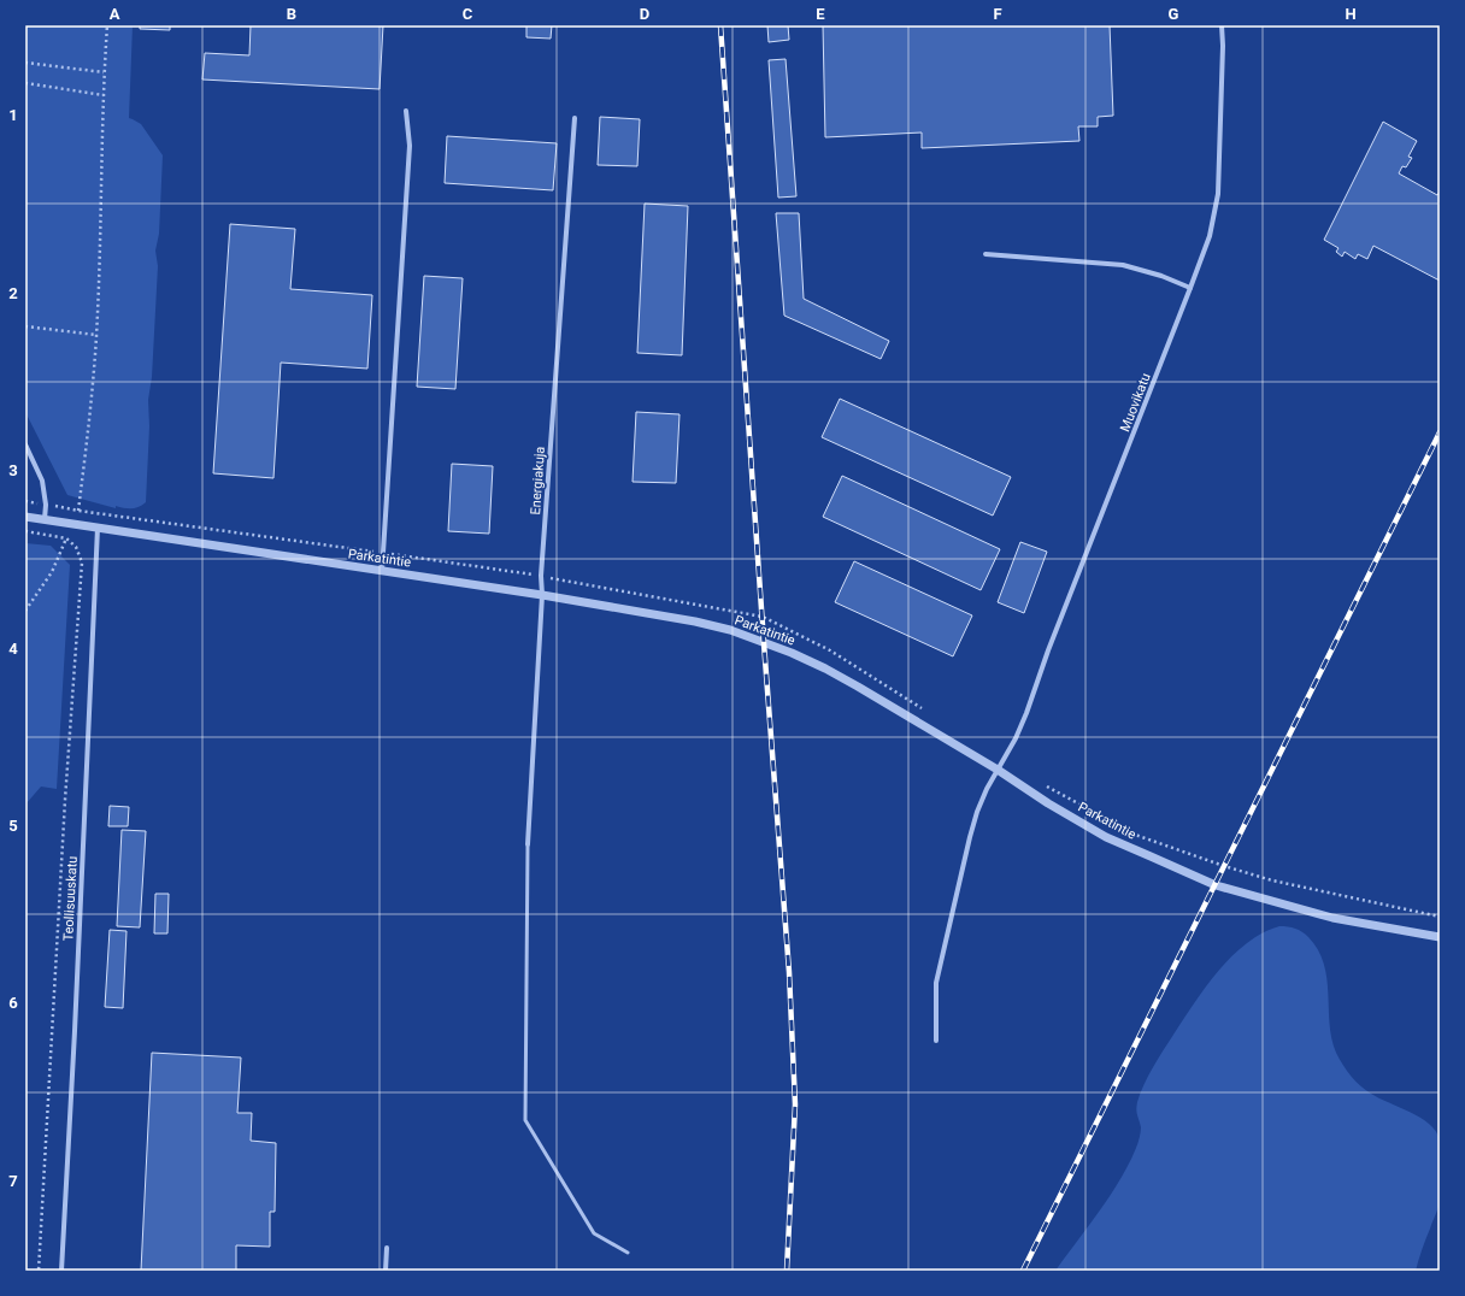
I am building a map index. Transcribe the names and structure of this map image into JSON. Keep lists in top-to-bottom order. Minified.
{"streets":{"street":["Muovikatu","Energiakuja","Parkatintie","Teollisuuskatu"]},"crossings":[["Muovikatu","Parkatintie"],["Energiakuja","Parkatintie"],["Parkatintie","Teollisuuskatu"]],"grid":{"columns":["A","B","C","D","E","F","G","H"],"rows":["1","2","3","4","5","6","7"]}}
